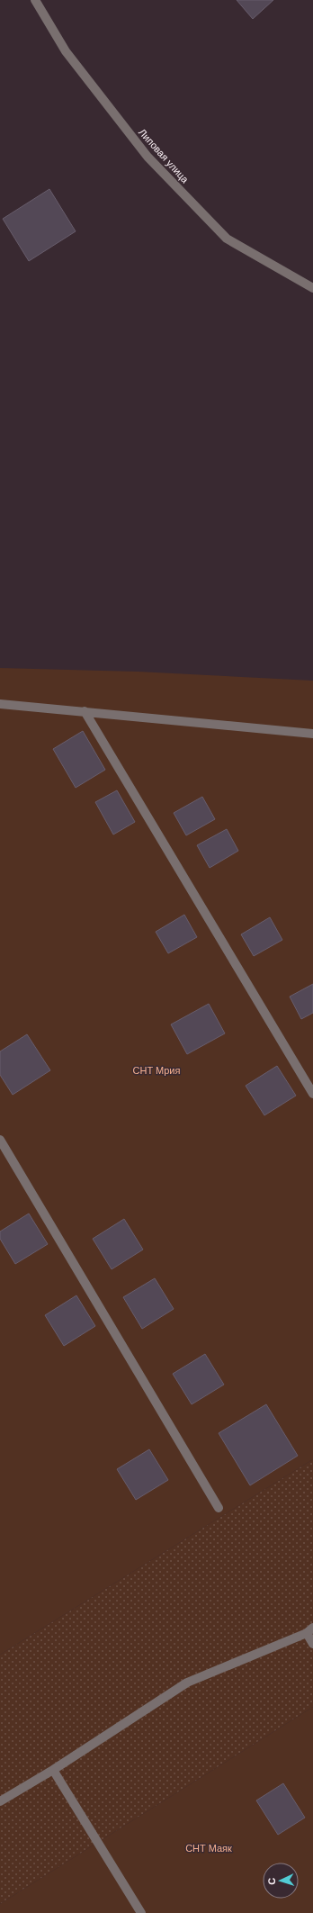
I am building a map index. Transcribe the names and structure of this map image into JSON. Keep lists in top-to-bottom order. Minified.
{"streets":{"street":["Липовая улица"]},"parks":["СНТ Мрия","СНТ Маяк"],"north":"left"}
